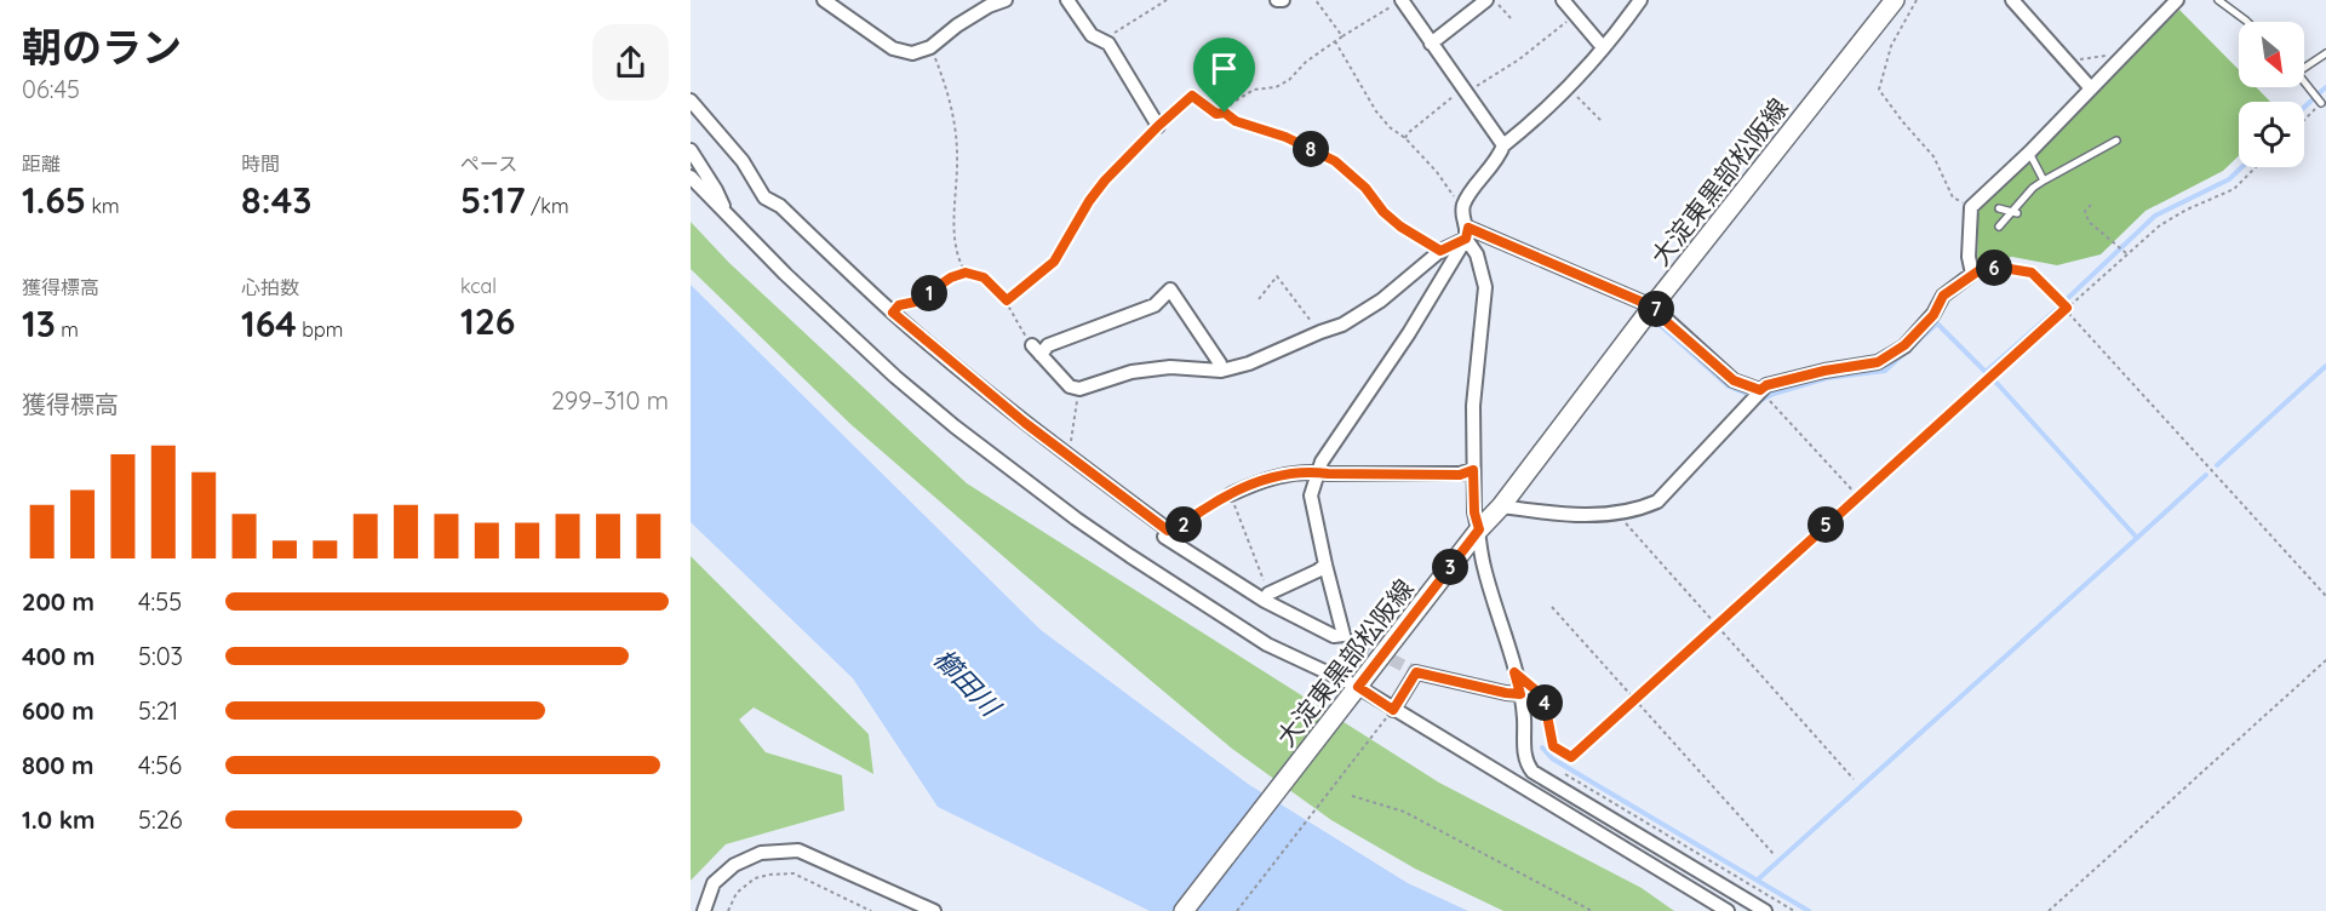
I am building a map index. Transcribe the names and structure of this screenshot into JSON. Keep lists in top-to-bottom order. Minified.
{"streets":{"main road":["大淀東黒部松阪線"]},"water":["櫛田川"],"north":"bottom right","page":{"heading":["朝のラン","06:45"],"stats":[["距離","1.65 km"],["時間","8:43"],["ペース","5:17 /km"],["獲得標高","13 m"],["心拍数","164 bpm"],["kcal","126"]],"pins":["8","6","1","7","2","5","3","4"],"chart":["獲得標高","299–310 m"],"list":[{"name":"200 m","note":"4:55"},{"name":"400 m","note":"5:03"},{"name":"600 m","note":"5:21"},{"name":"800 m","note":"4:56"},{"name":"1.0 km","note":"5:26"}]}}
